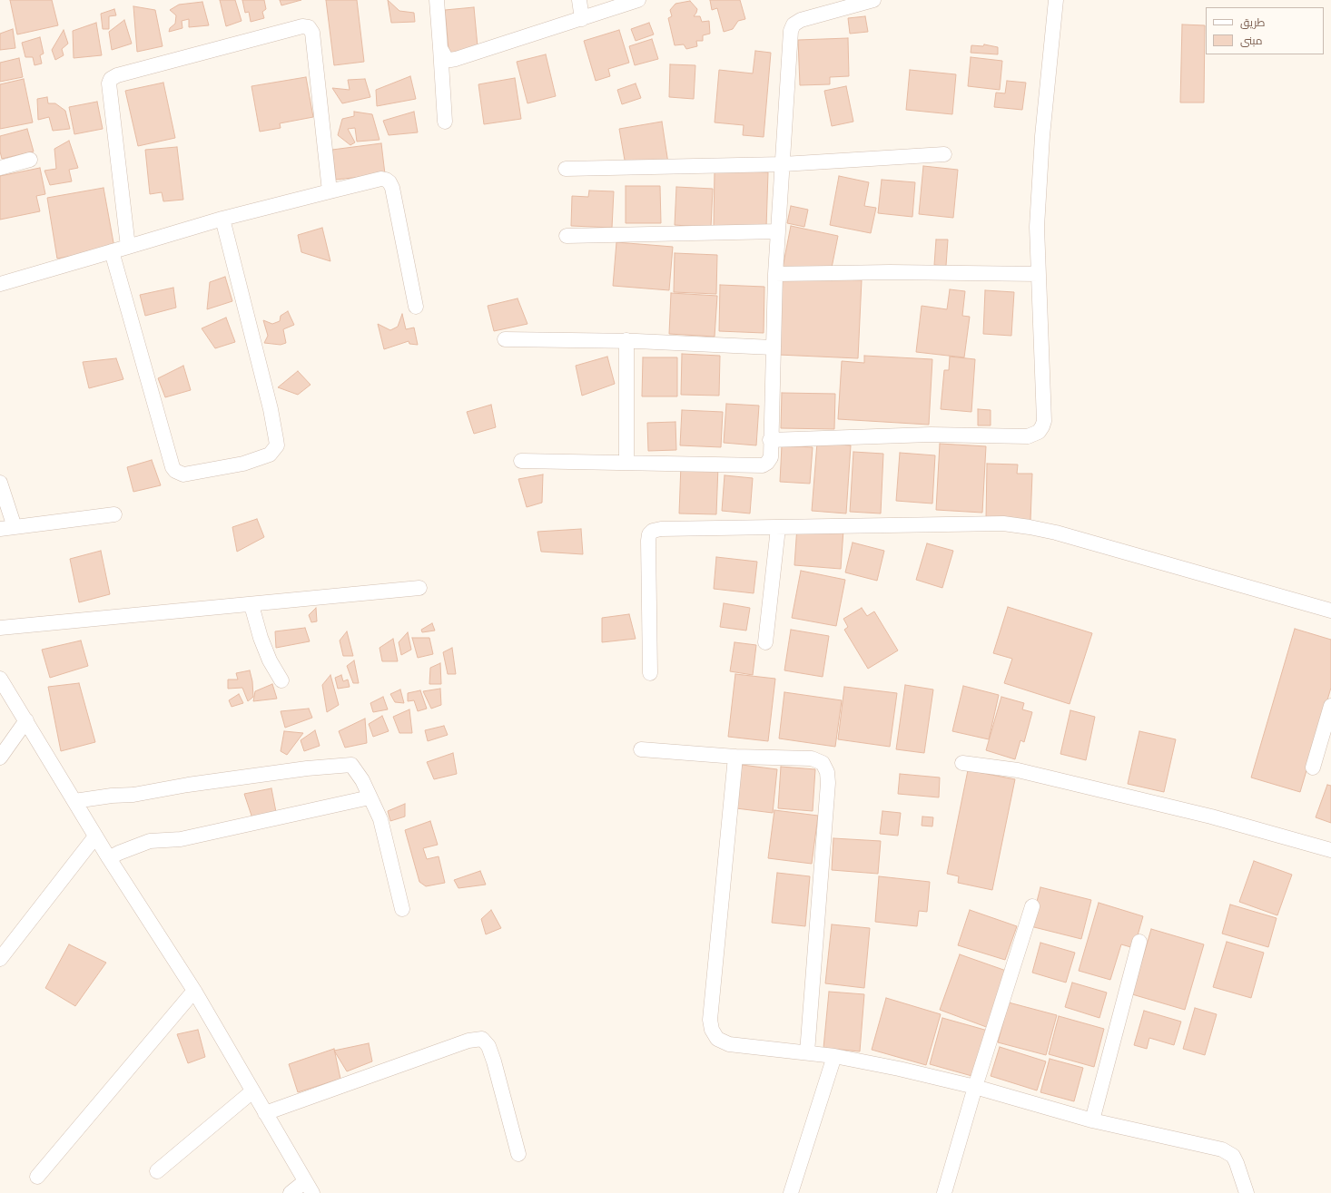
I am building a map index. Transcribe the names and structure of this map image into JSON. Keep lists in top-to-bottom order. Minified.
{"legend":["طريق","مبنى"]}
